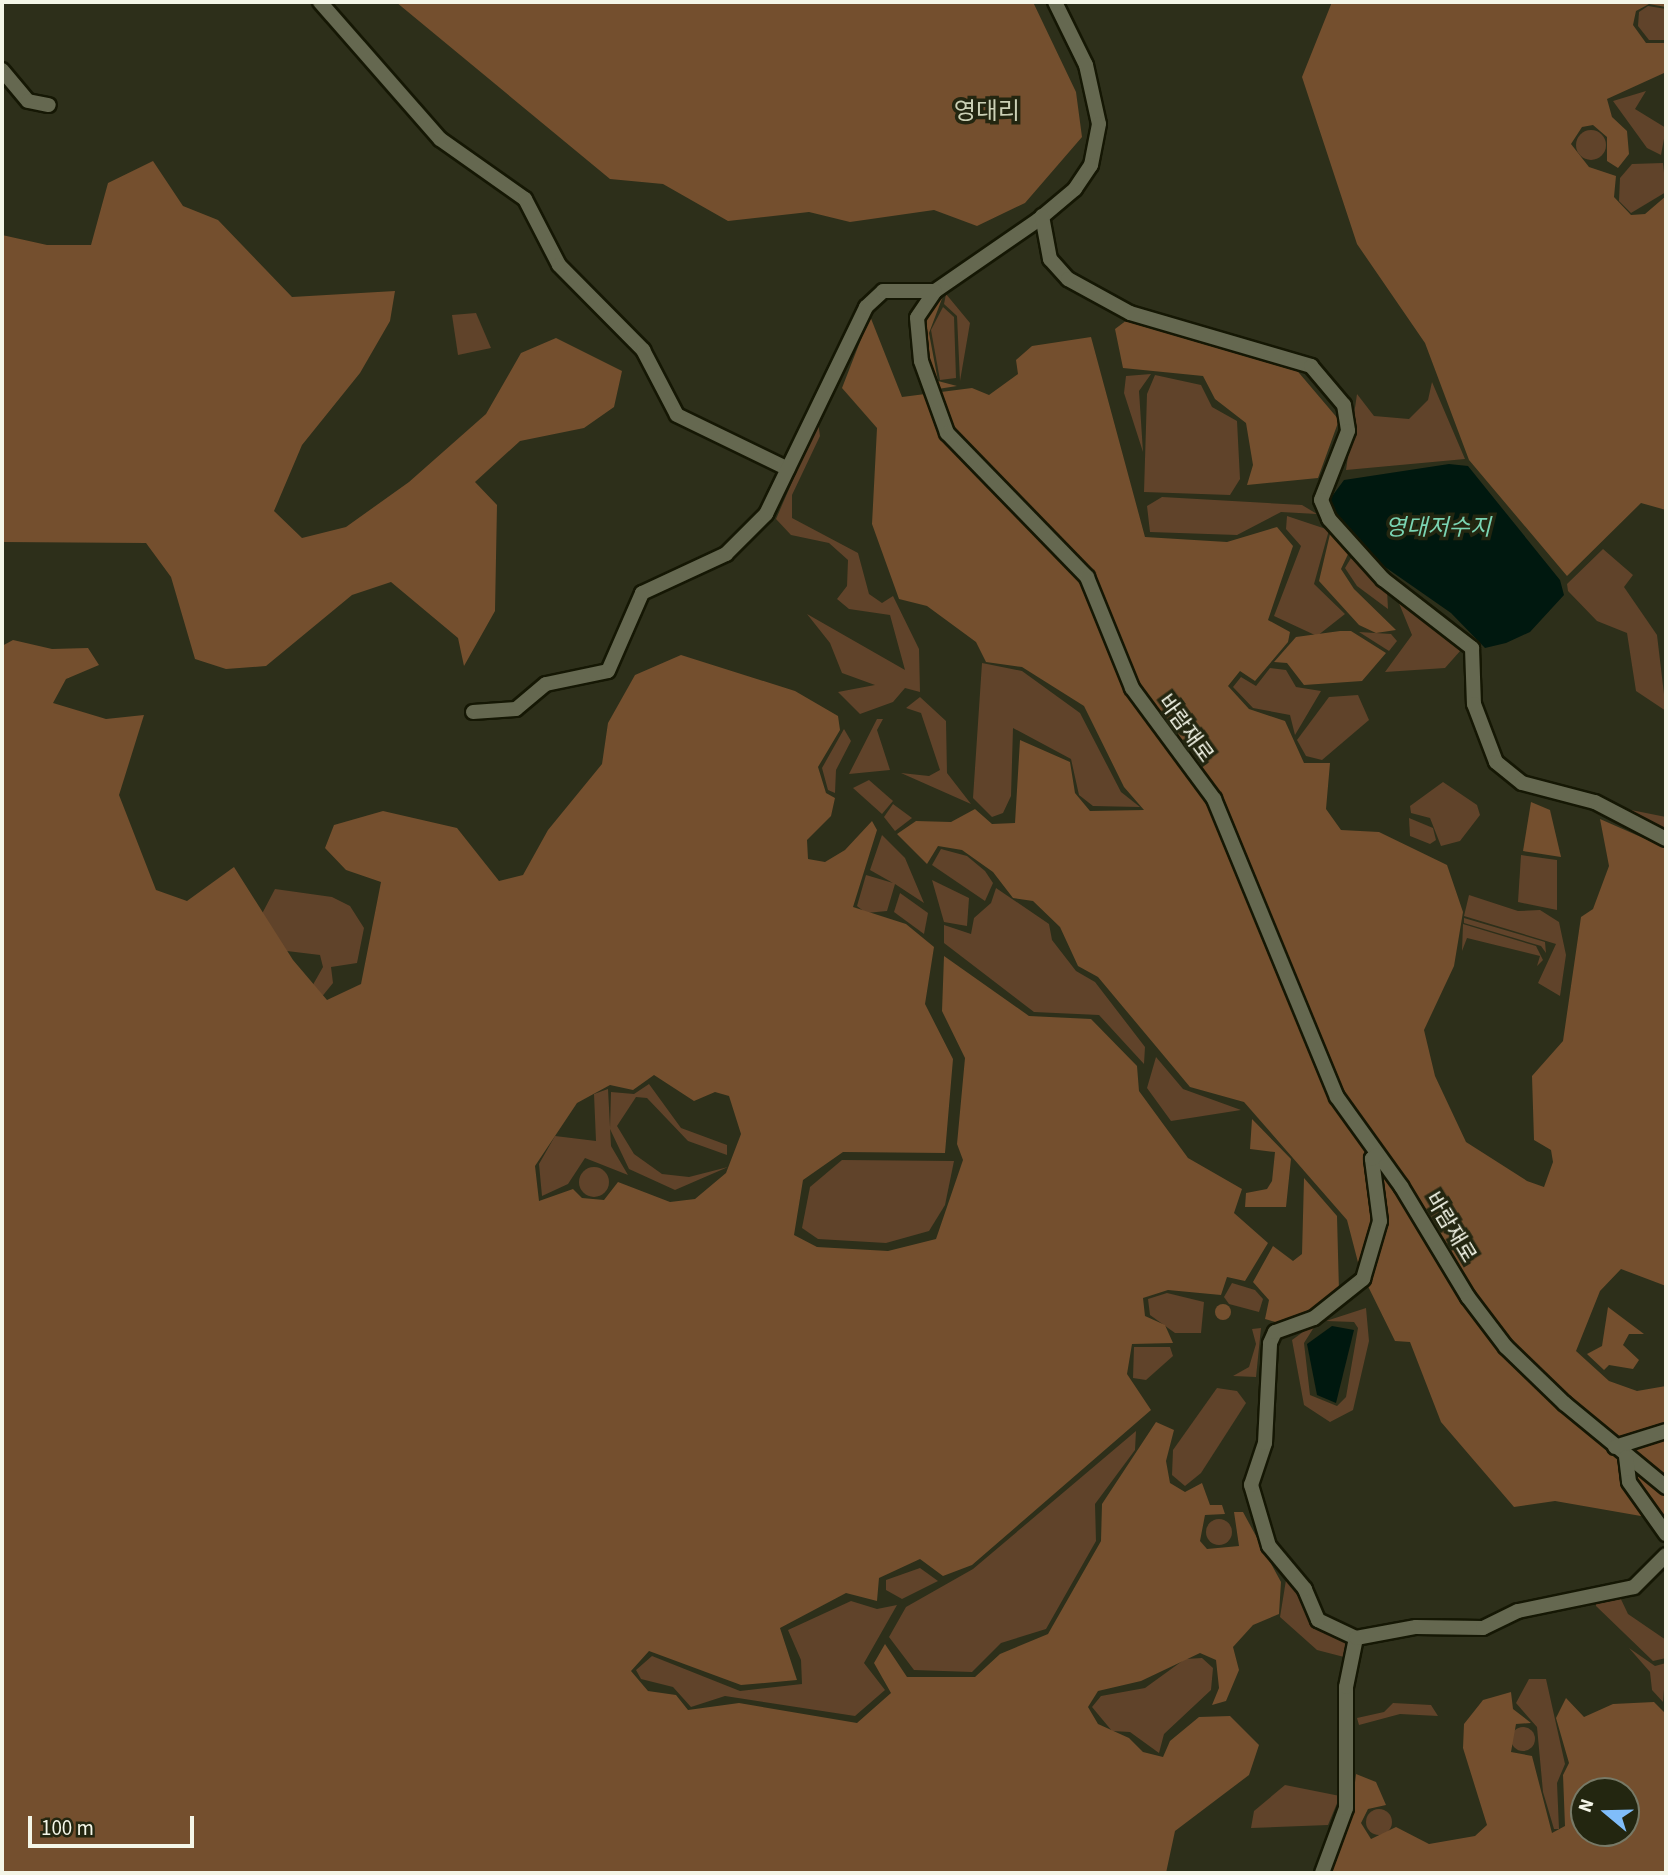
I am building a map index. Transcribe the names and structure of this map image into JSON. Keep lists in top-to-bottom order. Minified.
{"streets":{"street":["바람재로"]},"districts":["영대리"],"water":["영대저수지"],"scale_bar":"100 m","north":"left"}
